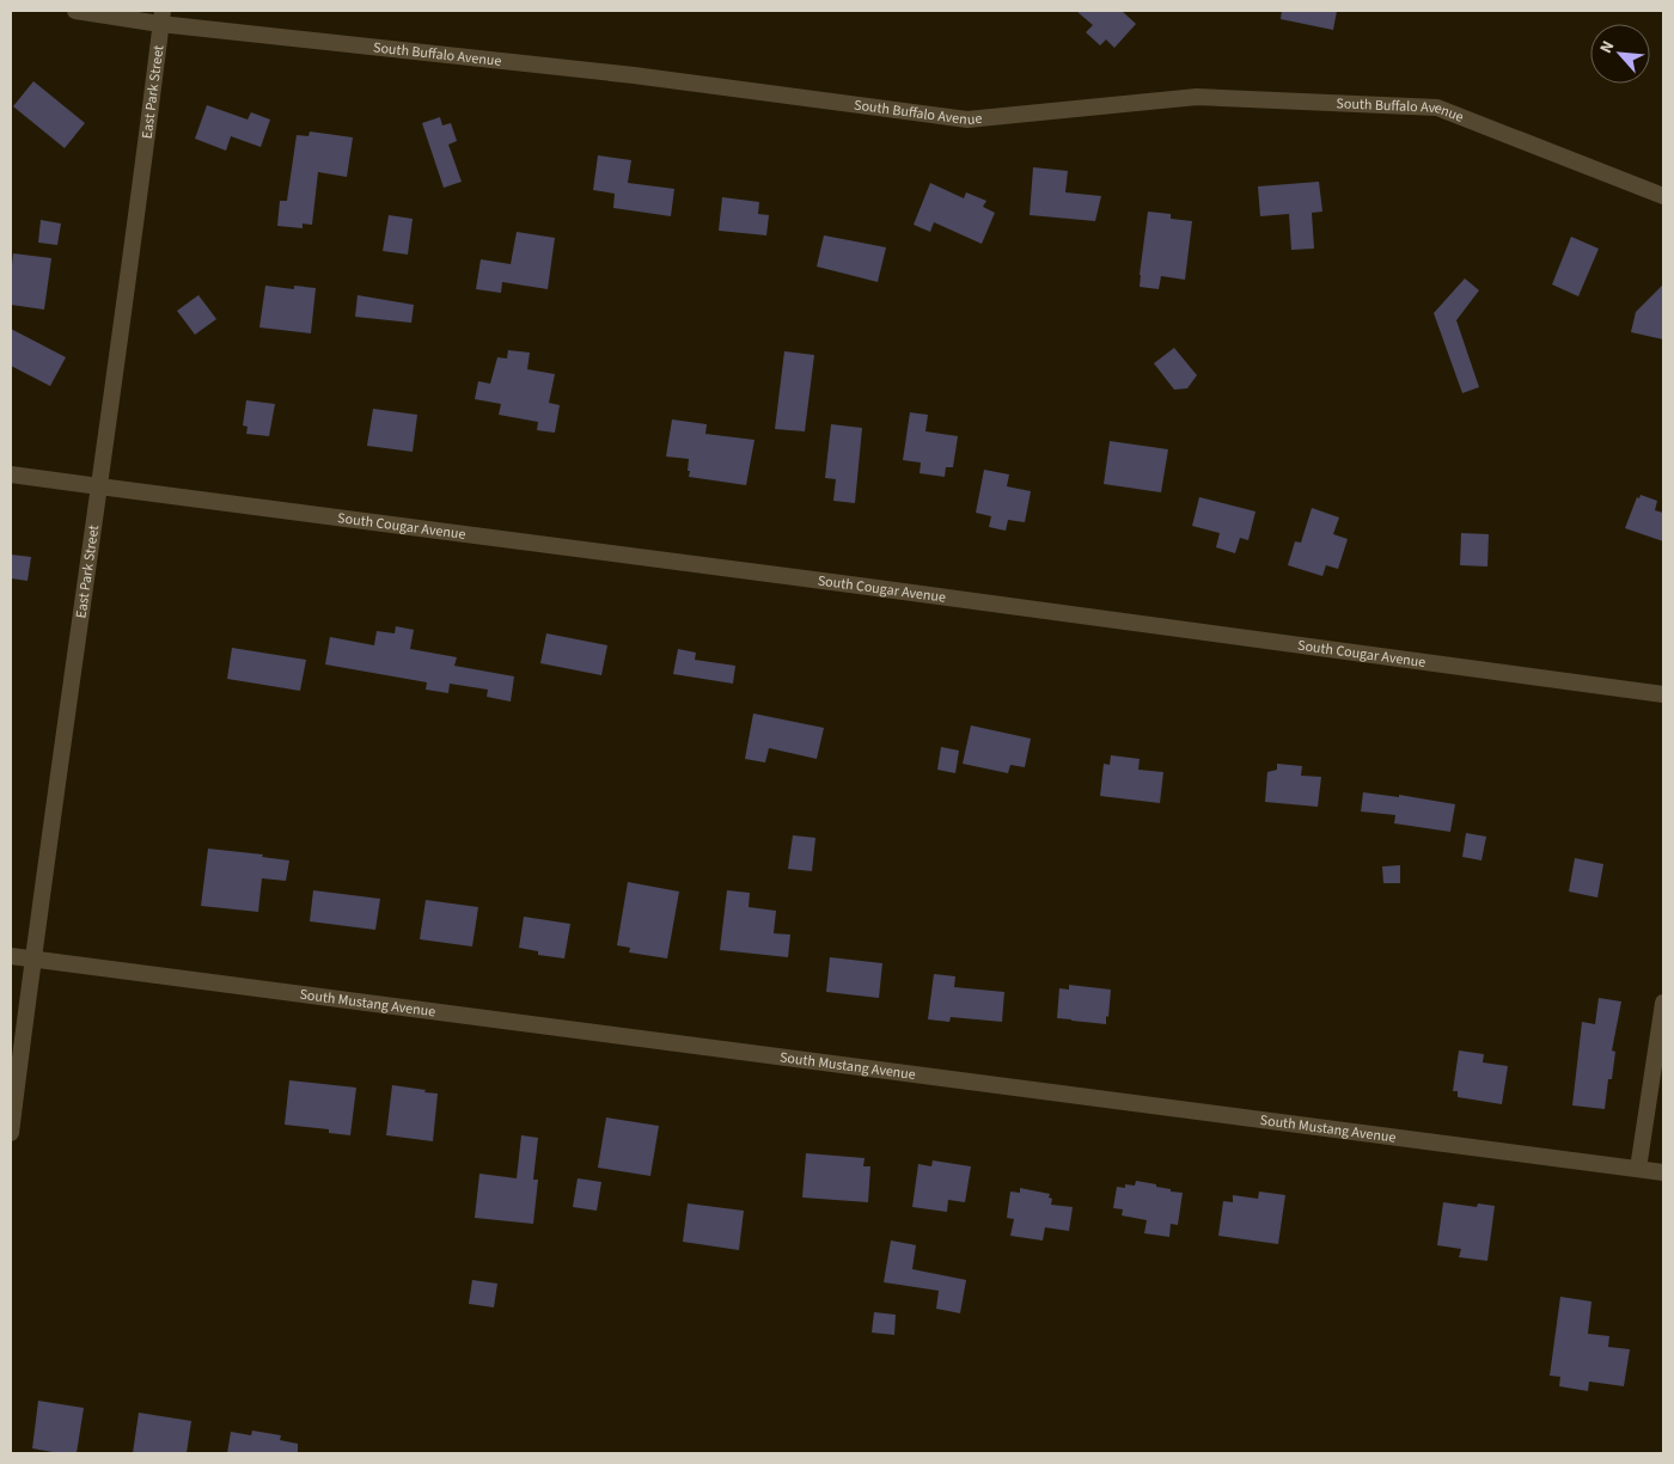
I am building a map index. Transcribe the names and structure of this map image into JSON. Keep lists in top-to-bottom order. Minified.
{"streets":{"street":["South Buffalo Avenue","East Park Street","South Cougar Avenue","South Mustang Avenue"]},"crossings":[["South Buffalo Avenue","East Park Street"],["East Park Street","South Cougar Avenue"],["East Park Street","South Mustang Avenue"]],"north":"top left"}
